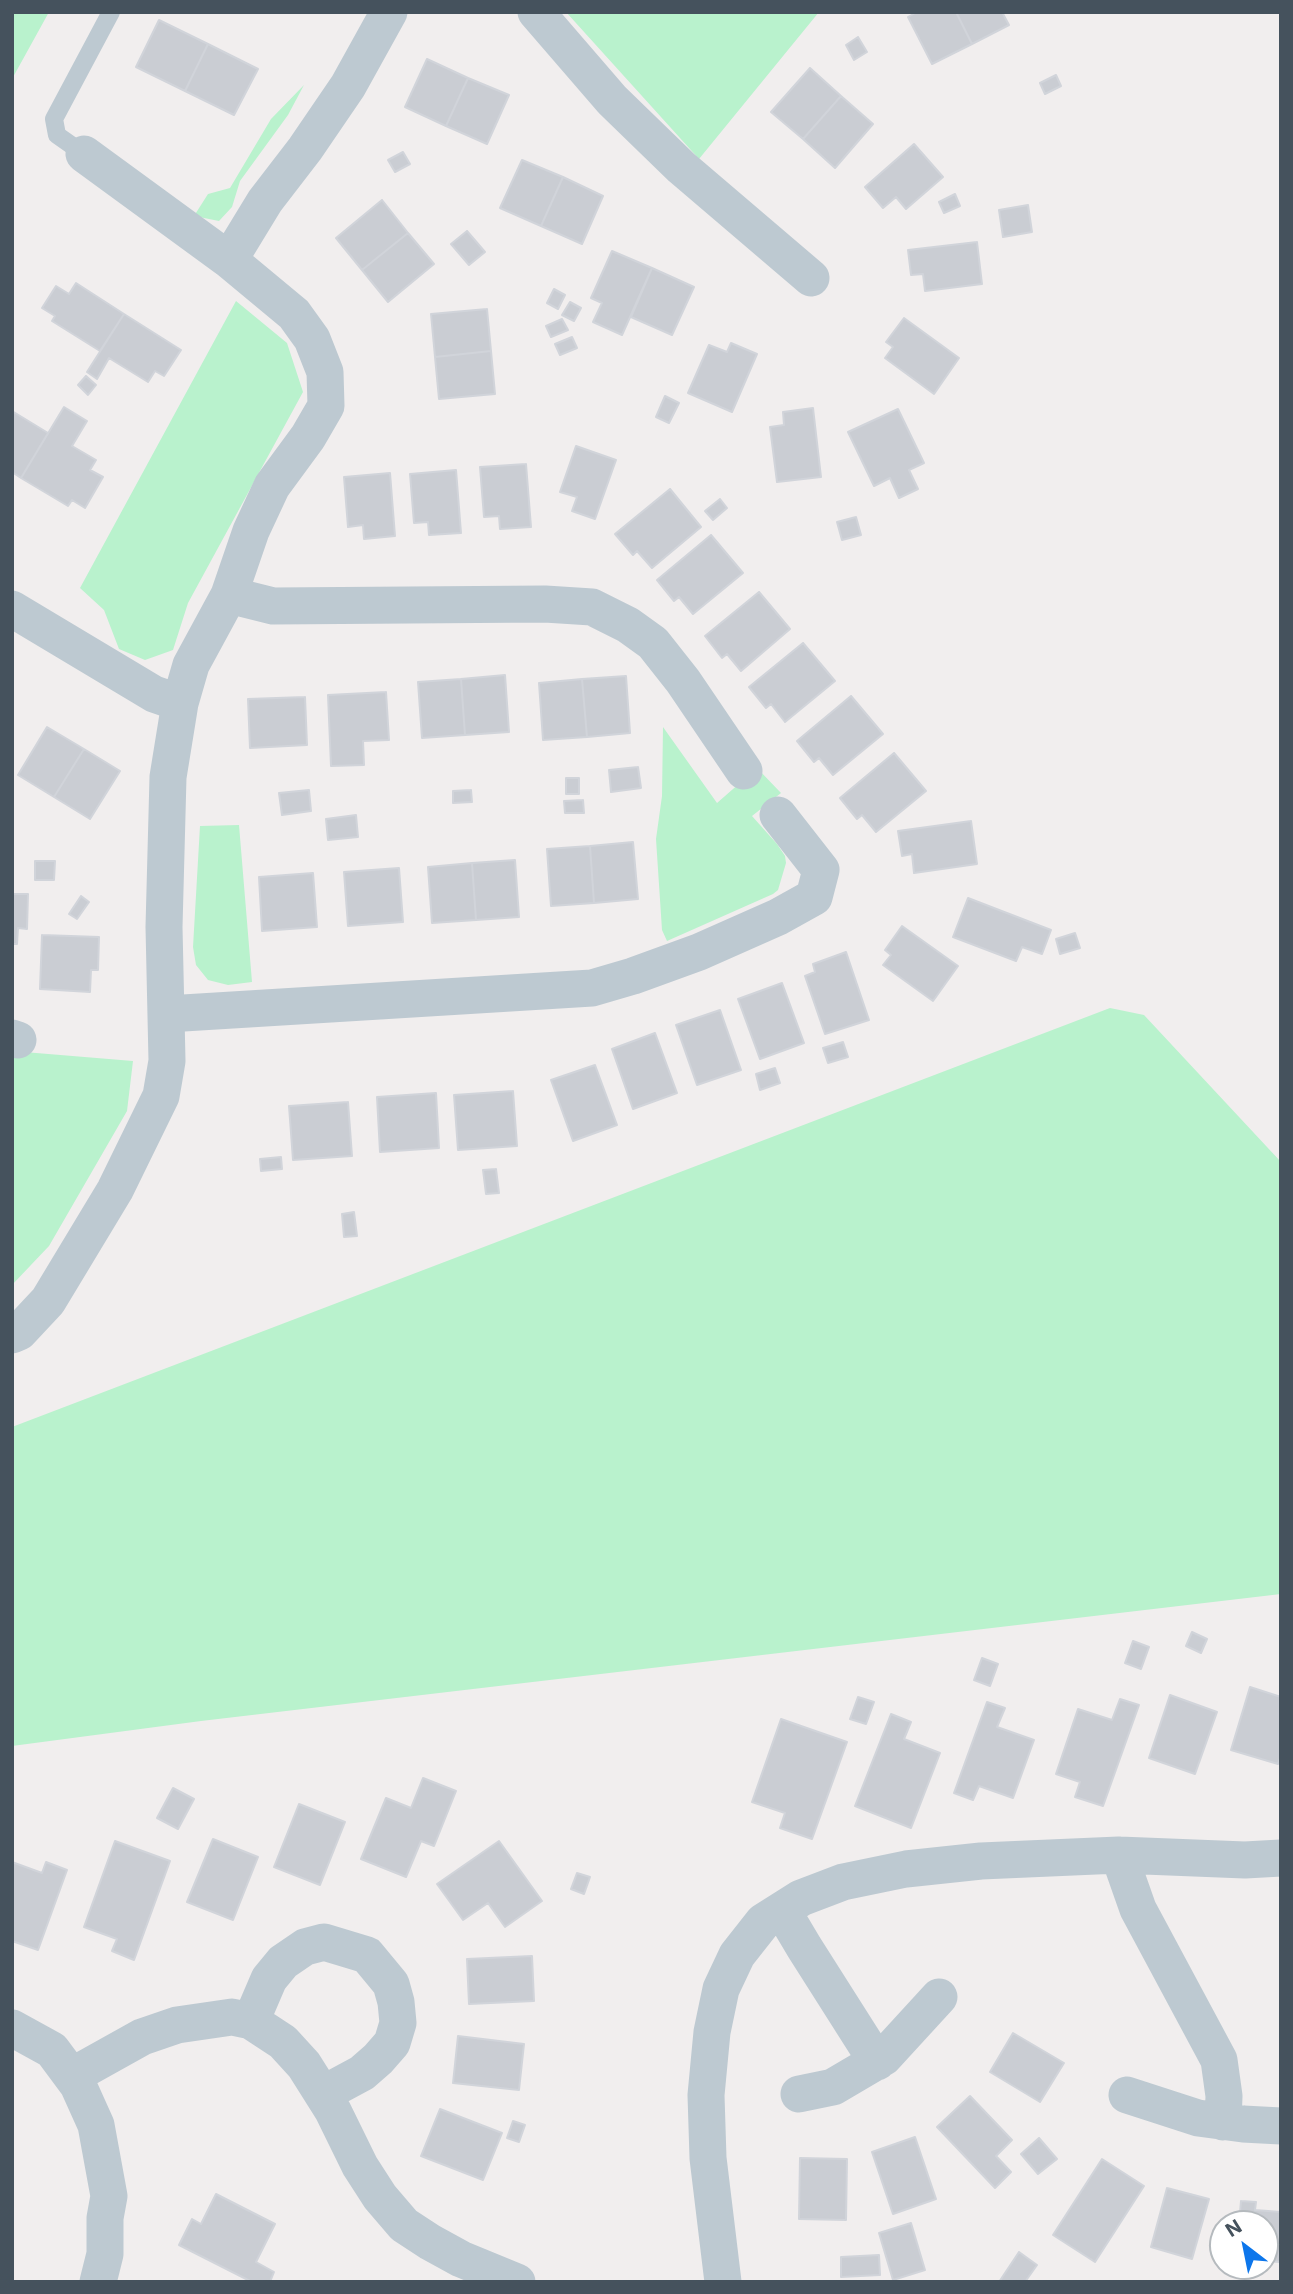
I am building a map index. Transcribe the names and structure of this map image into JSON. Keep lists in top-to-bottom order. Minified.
{"north":"top left"}
